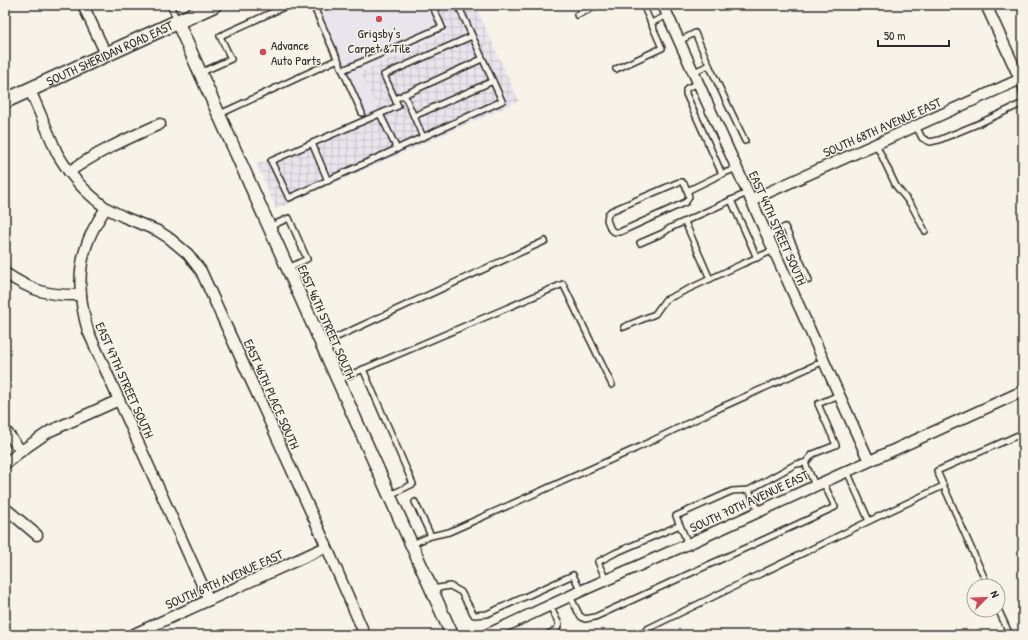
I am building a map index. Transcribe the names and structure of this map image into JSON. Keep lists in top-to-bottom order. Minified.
{"streets":{"main road":["SOUTH SHERIDAN ROAD EAST"],"street":["SOUTH 68TH AVENUE EAST","EAST 44TH STREET SOUTH","EAST 46TH STREET SOUTH","EAST 47TH STREET SOUTH","EAST 46TH PLACE SOUTH","SOUTH 70TH AVENUE EAST","SOUTH 69TH AVENUE EAST"]},"crossings":[["SOUTH SHERIDAN ROAD EAST","EAST 46TH STREET SOUTH"],["SOUTH 68TH AVENUE EAST","EAST 44TH STREET SOUTH"],["EAST 44TH STREET SOUTH","SOUTH 70TH AVENUE EAST"],["EAST 47TH STREET SOUTH","EAST 46TH PLACE SOUTH"],["EAST 47TH STREET SOUTH","SOUTH 69TH AVENUE EAST"],["EAST 46TH PLACE SOUTH","SOUTH 69TH AVENUE EAST"]],"places":["Grigsby's Carpet & Tile","Advance Auto Parts"],"scale_bar":"50 m","north":"top right"}
